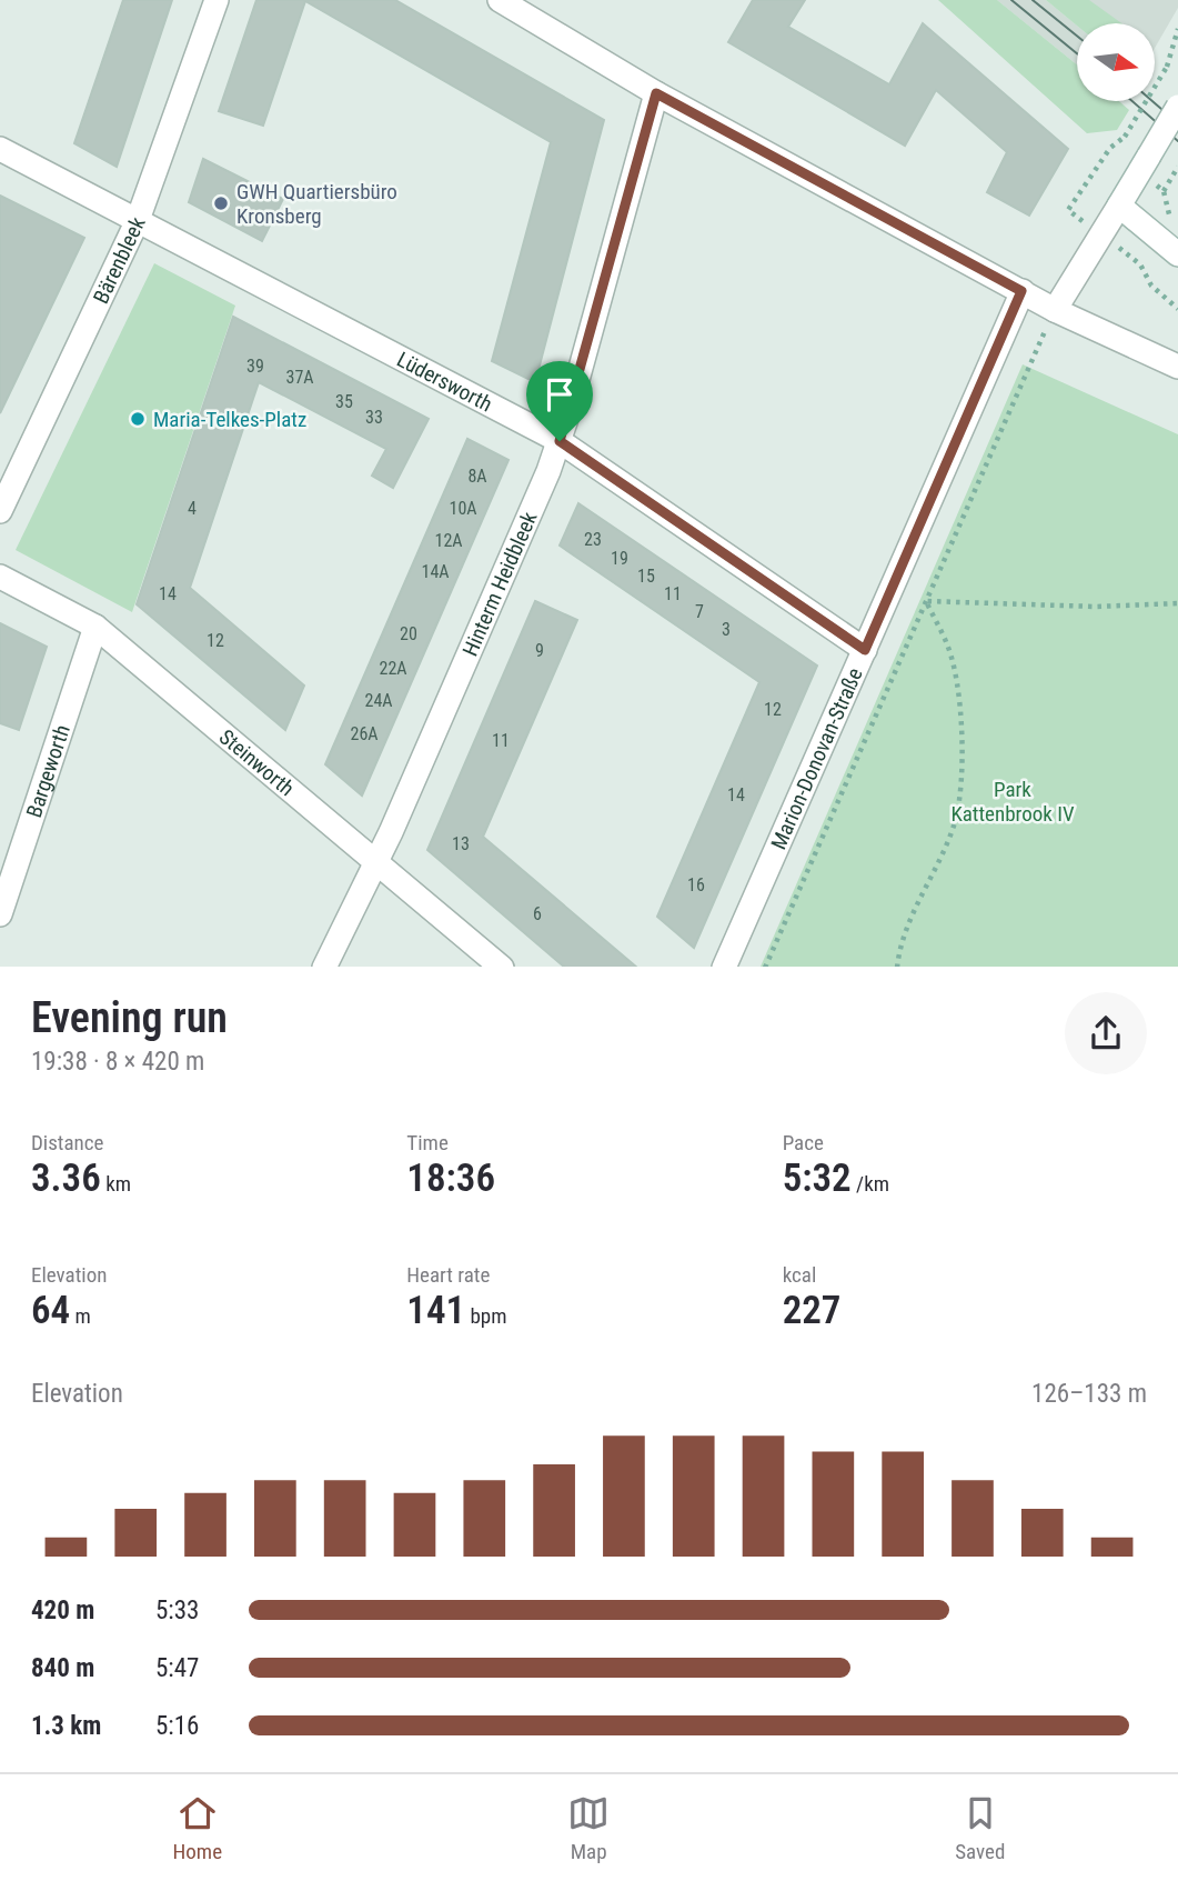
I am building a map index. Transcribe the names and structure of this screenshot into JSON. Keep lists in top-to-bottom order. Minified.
{"streets":{"street":["Bärenbleek","Lüdersworth","Hinterm Heidbleek","Marion-Donovan-Straße","Steinworth","Bargeworth"]},"crossings":[["Bärenbleek","Lüdersworth"],["Lüdersworth","Hinterm Heidbleek"],["Lüdersworth","Marion-Donovan-Straße"],["Hinterm Heidbleek","Steinworth"],["Steinworth","Bargeworth"]],"parks":["Park Kattenbrook IV"],"places":["GWH Quartiersbüro Kronsberg","Maria-Telkes-Platz"],"house_numbers":["39","37A","35","33","8A","4","10A","23","12A","19","14A","15","14","11","7","3","20","12","9","22A","24A","12","26A","11","14","13","16","6"],"north":"right","page":{"heading":["Evening run","19:38 · 8 × 420 m"],"stats":[["Distance","3.36 km"],["Time","18:36"],["Pace","5:32 /km"],["Elevation","64 m"],["Heart rate","141 bpm"],["kcal","227"]],"chart":["Elevation","126–133 m"],"list":[{"name":"420 m","note":"5:33"},{"name":"840 m","note":"5:47"},{"name":"1.3 km","note":"5:16"}],"tabs":["Home","Map","Saved"]}}
